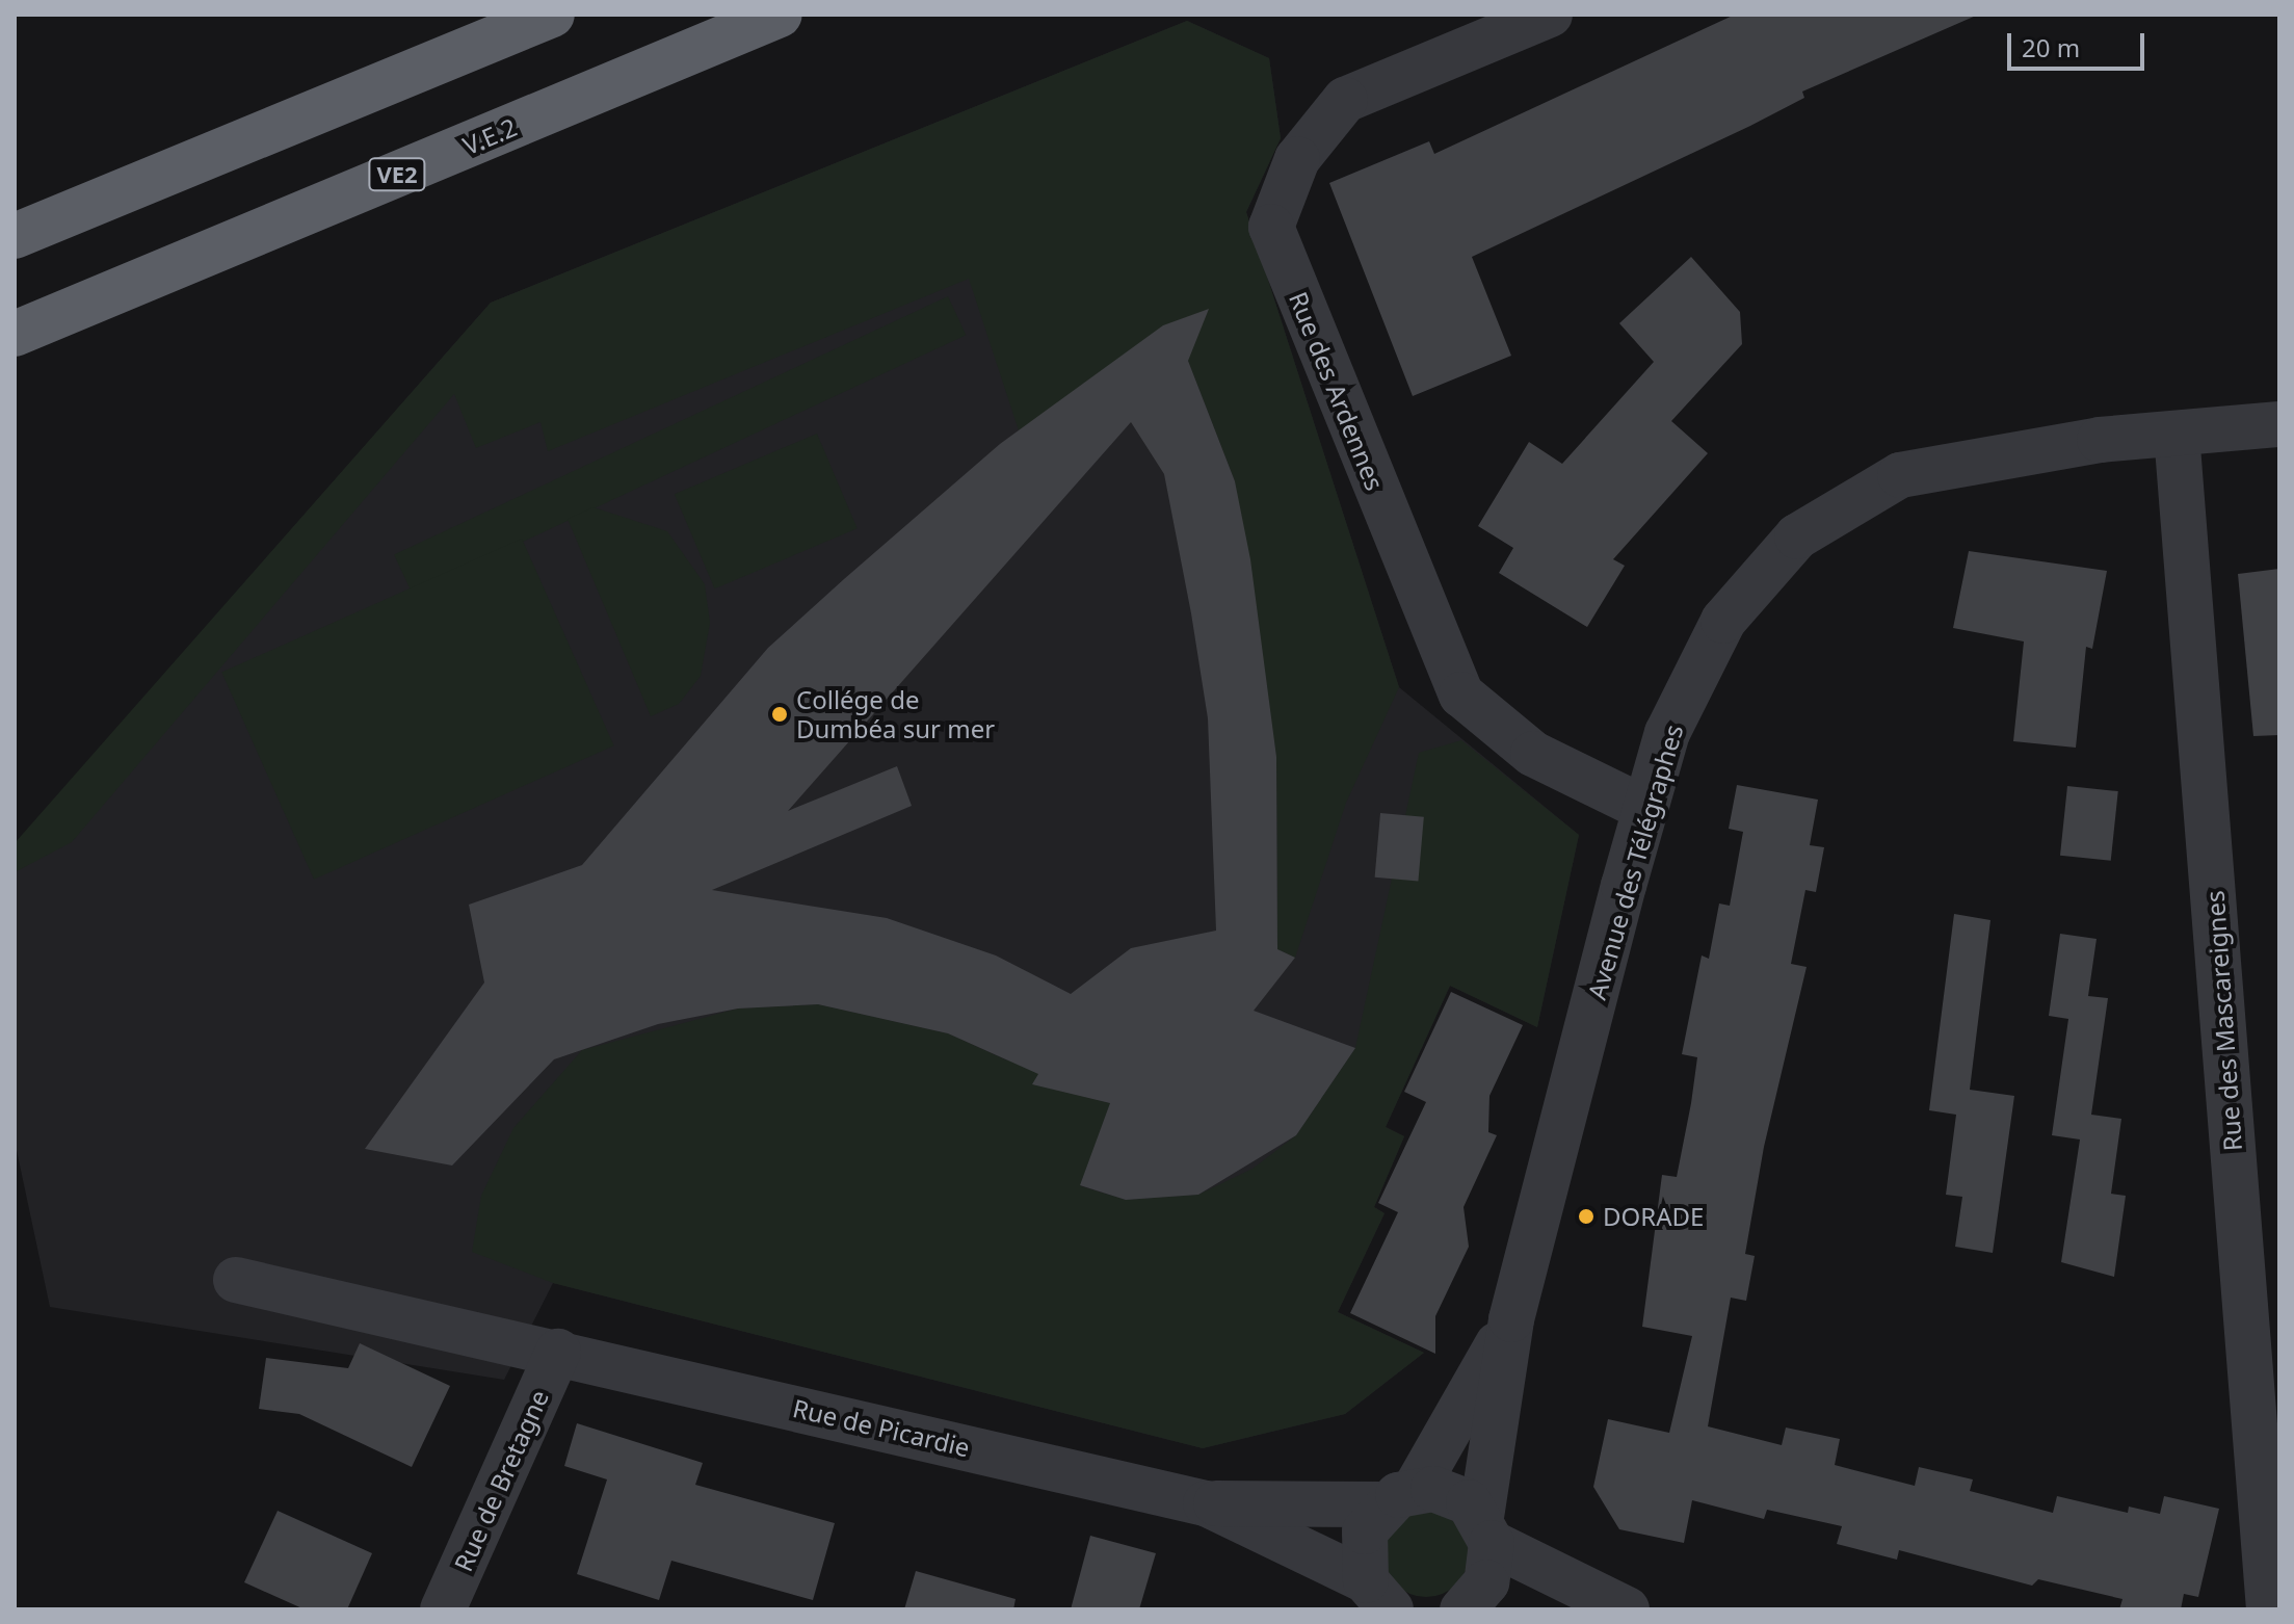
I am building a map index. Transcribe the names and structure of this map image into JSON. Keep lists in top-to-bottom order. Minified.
{"streets":{"highway":["V.E.2","VE2"],"street":["Rue des Ardennes","Avenue des Télégraphes","Rue des Mascareignes","Rue de Picardie","Rue de Bretagne"]},"crossings":[["Rue des Ardennes","Avenue des Télégraphes"],["Avenue des Télégraphes","Rue des Mascareignes"],["Avenue des Télégraphes","Rue de Picardie"],["Rue de Picardie","Rue de Bretagne"]],"places":["Collége de Dumbéa sur mer","DORADE"],"scale_bar":"20 m"}
